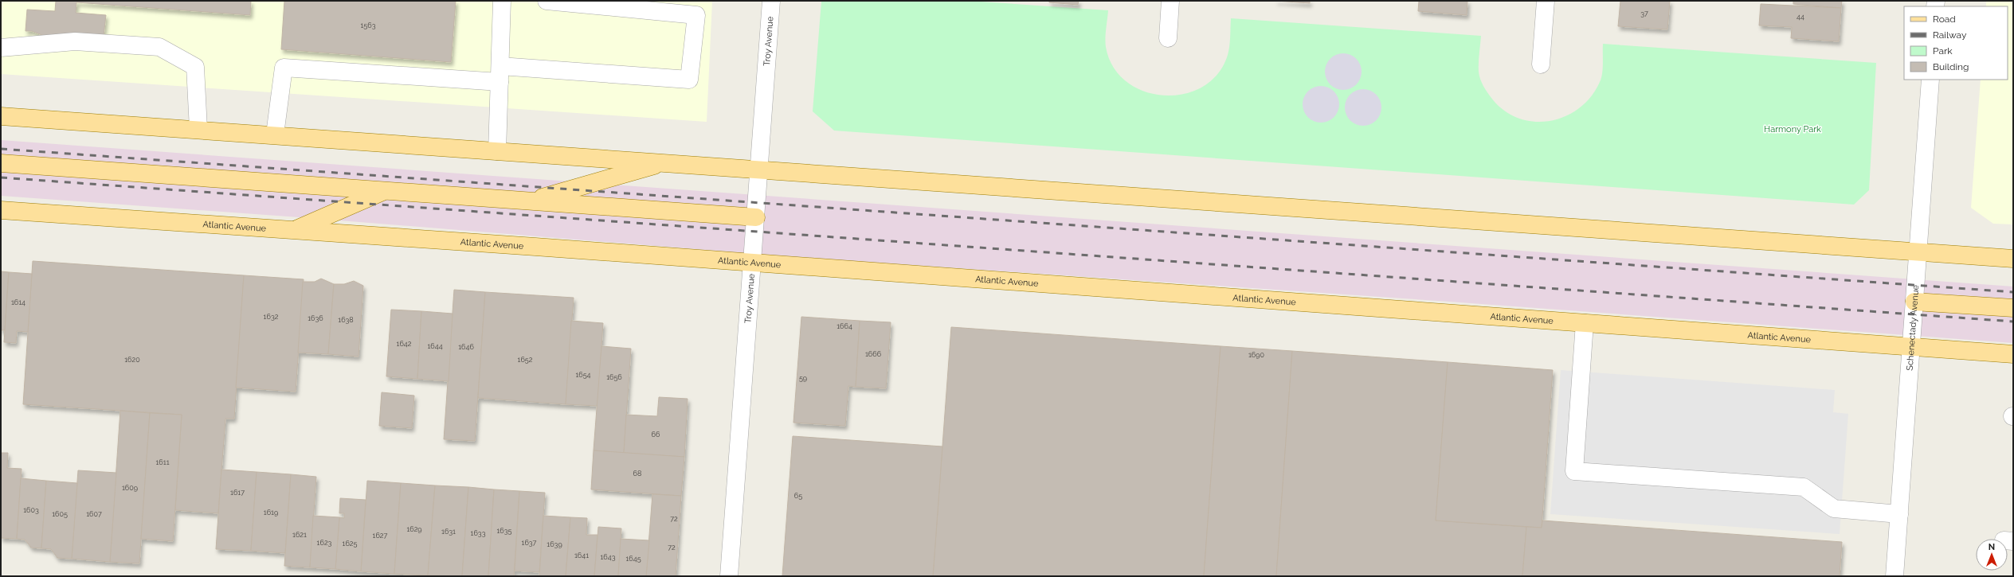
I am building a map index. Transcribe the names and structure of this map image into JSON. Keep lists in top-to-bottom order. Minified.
{"streets":{"main road":["Atlantic Avenue"],"street":["Troy Avenue","Schenectady Avenue"]},"crossings":[["Troy Avenue","Atlantic Avenue"],["Atlantic Avenue","Schenectady Avenue"]],"parks":["Harmony Park"],"house_numbers":["37","44","1563","1614","1632","1636","1638","1664","1642","1644","1646","1666","1690","1620","1652","1654","1656","59","66","1611","68","1609","1617","65","1603","1619","1605","1607","72","1629","1635","1631","1633","1621","1627","1623","1637","1625","1639","72","1641","1643","1645"],"legend":["Road","Railway","Park","Building"],"north":"top"}
